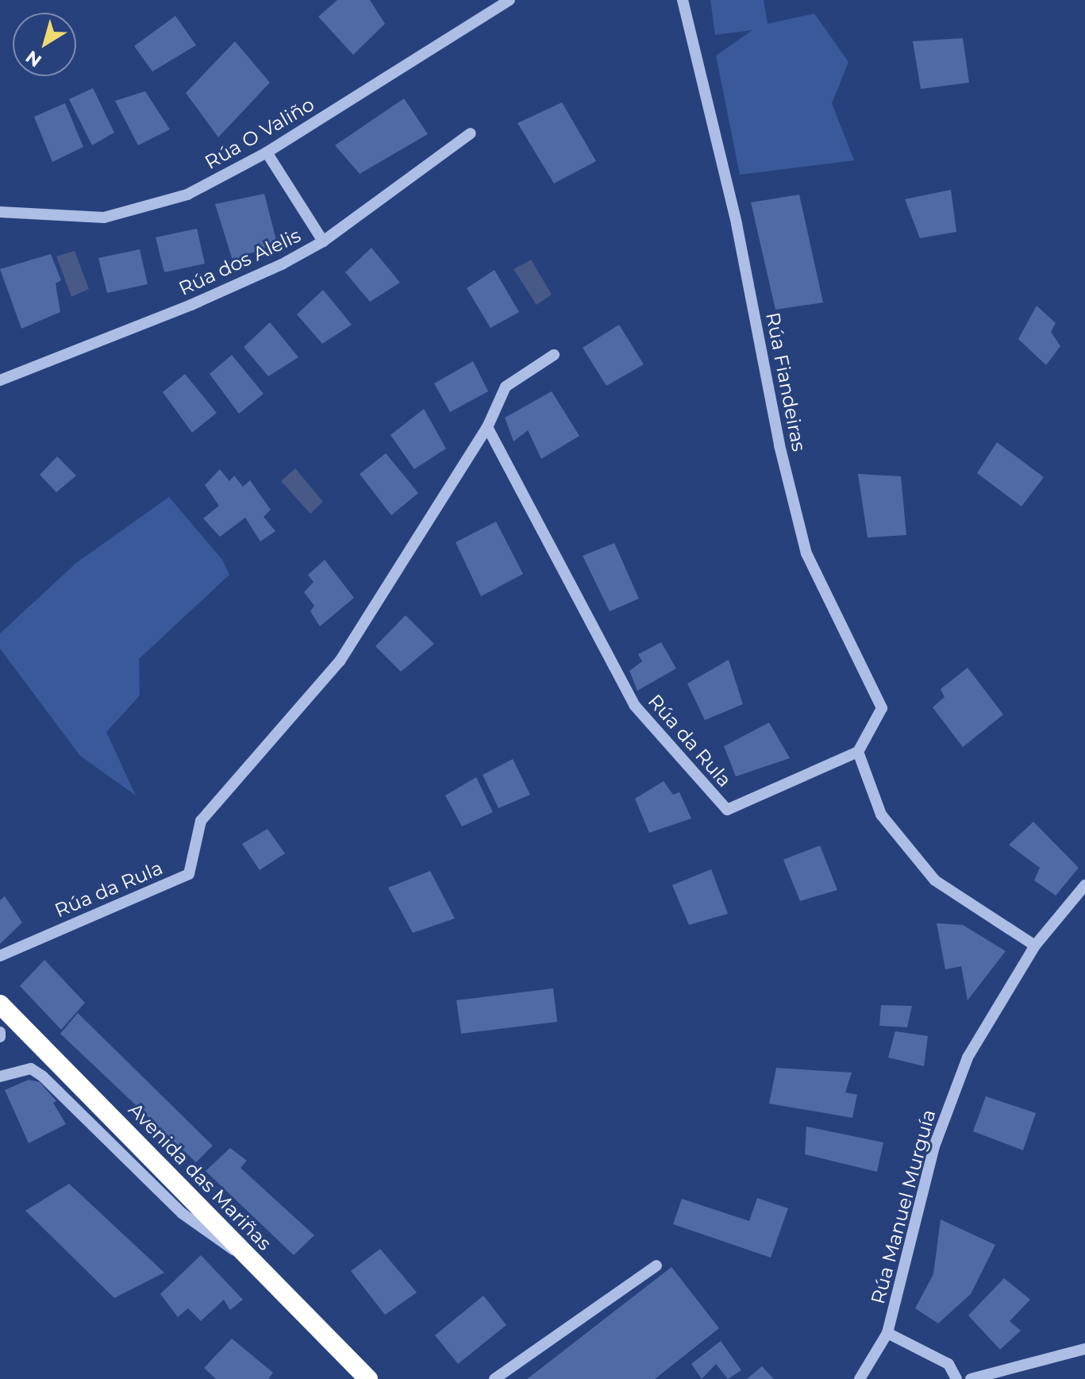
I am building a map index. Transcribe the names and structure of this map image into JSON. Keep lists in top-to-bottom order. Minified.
{"streets":{"highway":["Avenida das Mariñas"],"street":["Rúa O Valiño","Rúa dos Alelis","Rúa Fiandeiras","Rúa da Rula","Rúa Manuel Murguía"]},"crossings":[["Rúa Fiandeiras","Rúa da Rula"]],"north":"bottom left"}
